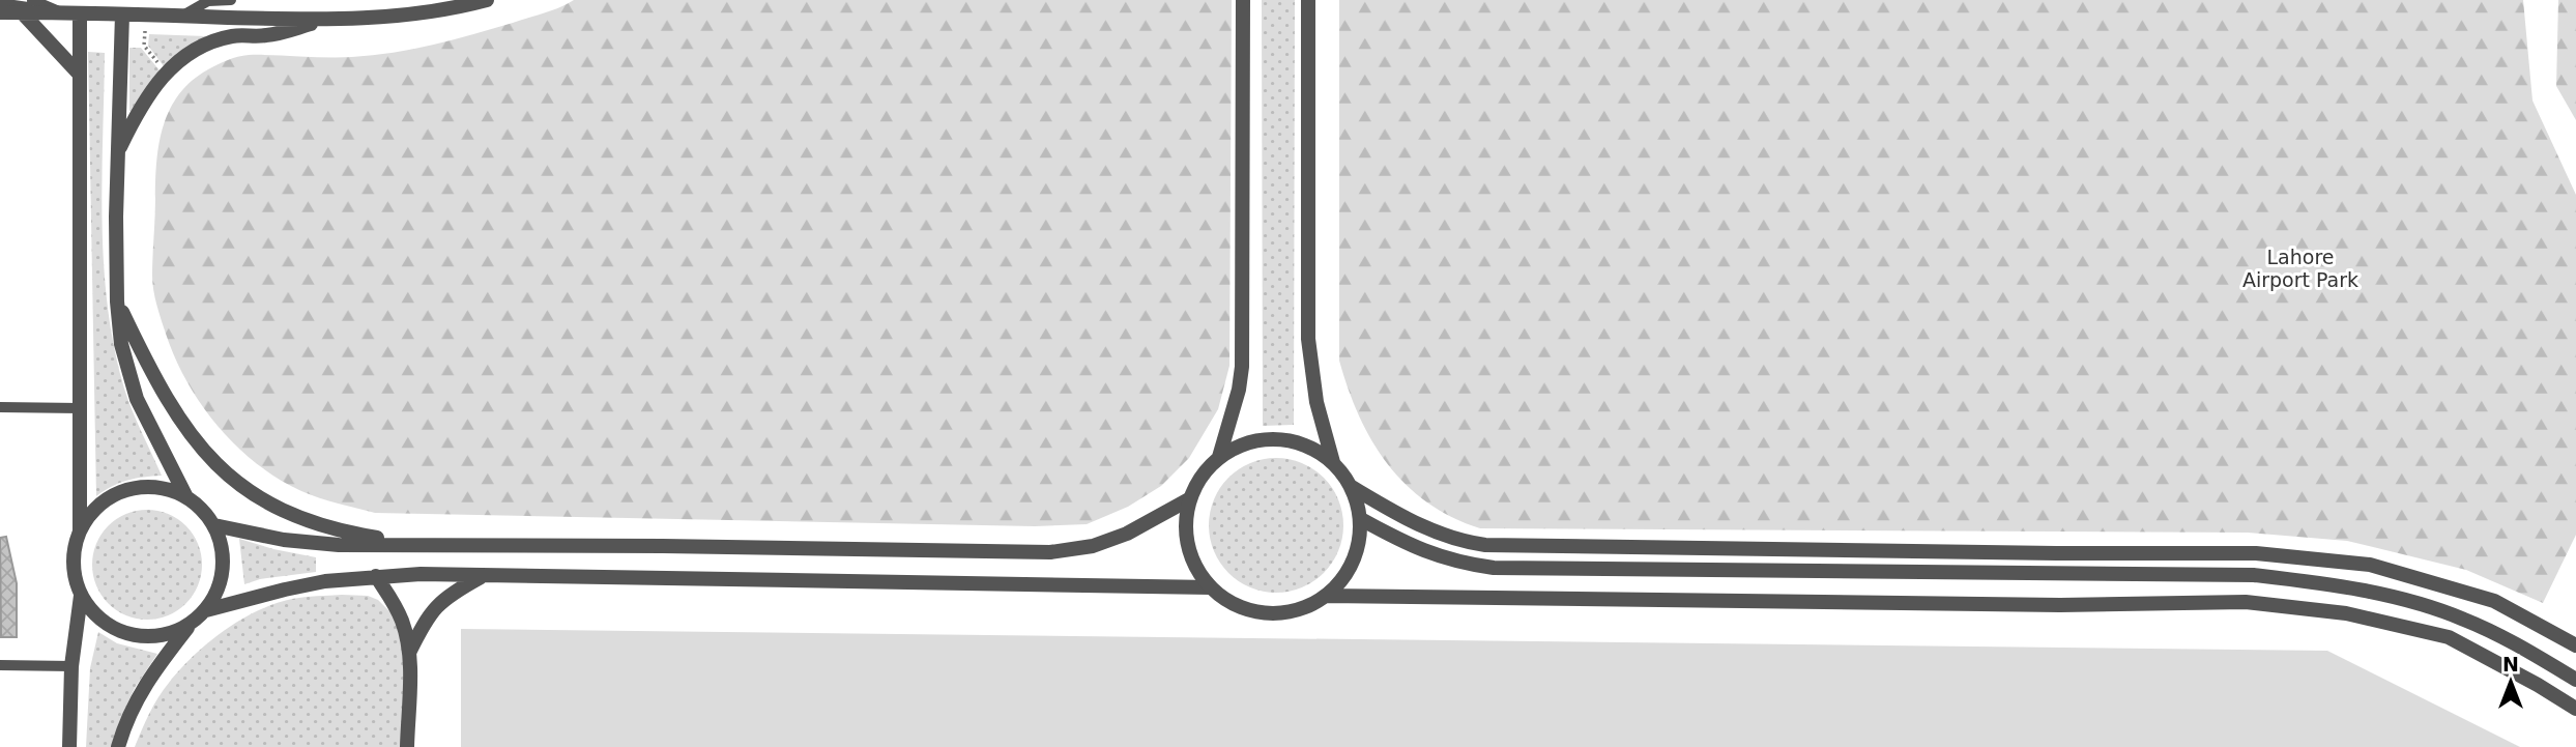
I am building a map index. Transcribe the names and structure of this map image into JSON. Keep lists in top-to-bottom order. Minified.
{"parks":["Lahore Airport Park"],"north":"top"}
